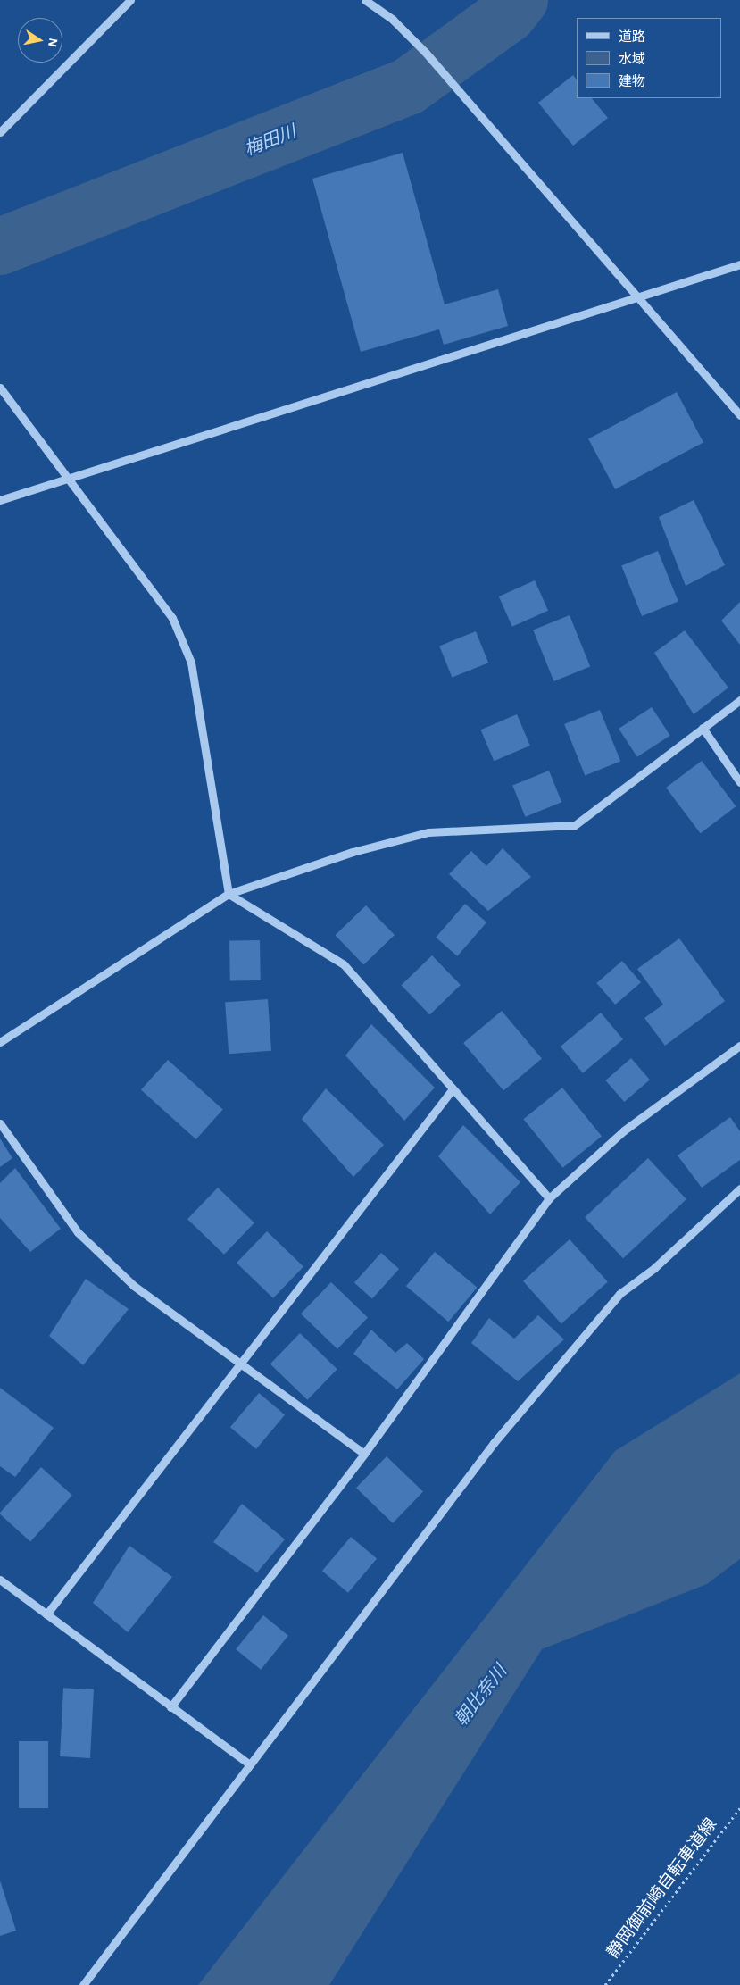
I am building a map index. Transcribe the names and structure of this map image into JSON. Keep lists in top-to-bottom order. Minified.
{"streets":{"path":["静岡御前崎自転車道線"]},"water":["梅田川","朝比奈川"],"legend":["道路","水域","建物"],"north":"right"}
